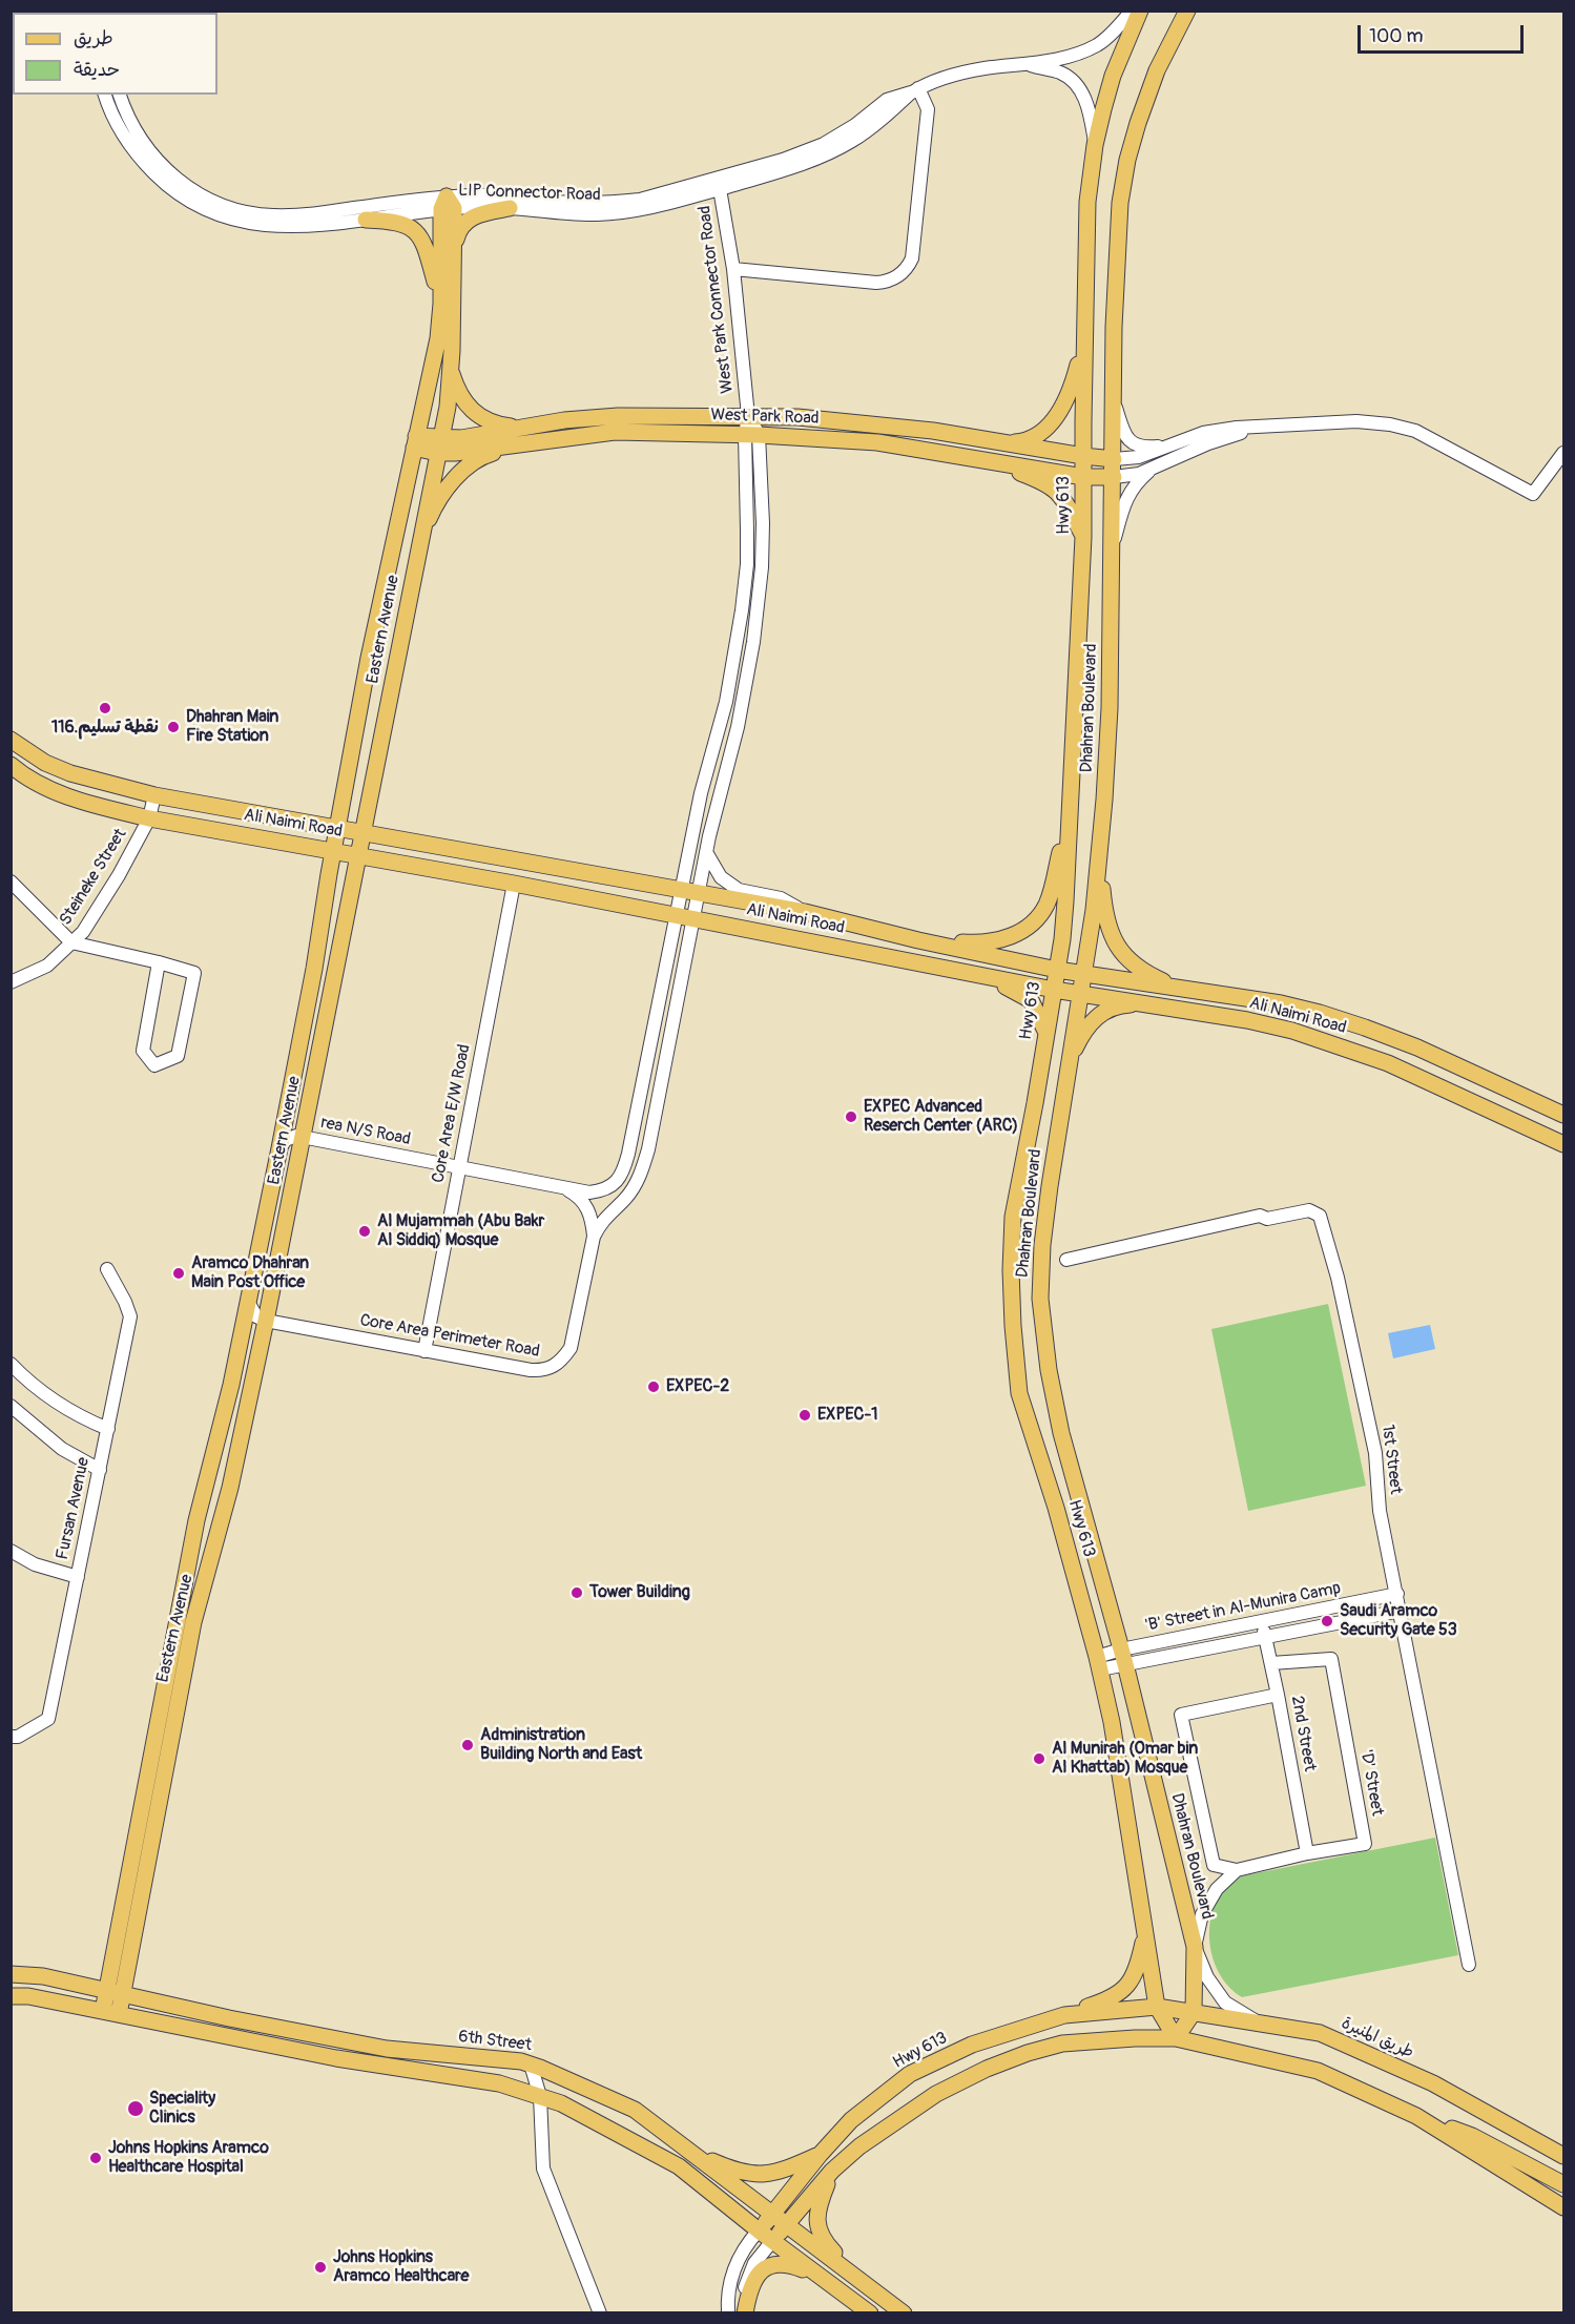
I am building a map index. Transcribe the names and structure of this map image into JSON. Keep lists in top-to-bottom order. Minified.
{"streets":{"main road":["West Park Road","Hwy 613","Eastern Avenue","Dhahran Boulevard","Ali Naimi Road","طريق المنيرة","6th Street"],"street":["LIP Connector Road","West Park Connector Road","Steineke Street","Core Area E/W Road","rea N/S Road","Core Area Perimeter Road","1st Street","Fursan Avenue","'B' Street in Al-Munira Camp","2nd Street","'D' Street"]},"crossings":[["LIP Connector Road","West Park Connector Road"],["LIP Connector Road","Hwy 613"],["LIP Connector Road","Eastern Avenue"],["West Park Connector Road","West Park Road"],["West Park Road","Hwy 613"],["West Park Road","Eastern Avenue"],["West Park Road","Dhahran Boulevard"],["West Park Road","rea N/S Road"],["Hwy 613","Ali Naimi Road"],["Hwy 613","'B' Street in Al-Munira Camp"],["Hwy 613","طريق المنيرة"],["Hwy 613","6th Street"],["Eastern Avenue","Ali Naimi Road"],["Eastern Avenue","rea N/S Road"],["Eastern Avenue","Core Area Perimeter Road"],["Eastern Avenue","6th Street"],["Dhahran Boulevard","Ali Naimi Road"],["Dhahran Boulevard","'B' Street in Al-Munira Camp"],["Dhahran Boulevard","طريق المنيرة"],["Ali Naimi Road","Steineke Street"],["Ali Naimi Road","Core Area E/W Road"],["Ali Naimi Road","rea N/S Road"],["Core Area E/W Road","rea N/S Road"],["Core Area E/W Road","Core Area Perimeter Road"],["1st Street","'B' Street in Al-Munira Camp"],["'B' Street in Al-Munira Camp","2nd Street"],["2nd Street","'D' Street"]],"places":["نقطة تسليم.116","Dhahran Main Fire Station","EXPEC Advanced Reserch Center (ARC)","Al Mujammah (Abu Bakr Al Siddiq) Mosque","Aramco Dhahran Main Post Office","EXPEC-2","EXPEC-1","Tower Building","Saudi Aramco Security Gate 53","Administration Building North and East","Al Munirah (Omar bin Al Khattab) Mosque","Speciality Clinics","Johns Hopkins Aramco Healthcare Hospital","Johns Hopkins Aramco Healthcare"],"legend":["طريق","حديقة"],"scale_bar":"100 m"}
